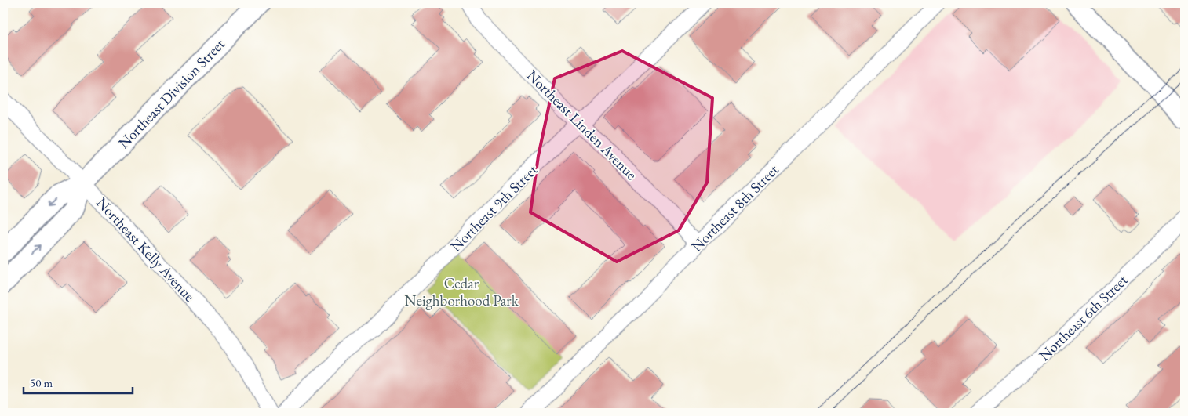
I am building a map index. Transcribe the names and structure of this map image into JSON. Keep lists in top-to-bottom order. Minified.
{"streets":{"main road":["Northeast Division Street"],"street":["Northeast Linden Avenue","Northeast 9th Street","Northeast 8th Street","Northeast Kelly Avenue","Northeast 6th Street"]},"crossings":[["Northeast Division Street","Northeast Kelly Avenue"],["Northeast Linden Avenue","Northeast 9th Street"],["Northeast Linden Avenue","Northeast 8th Street"]],"parks":["Cedar Neighborhood Park"],"scale_bar":"50 m"}
